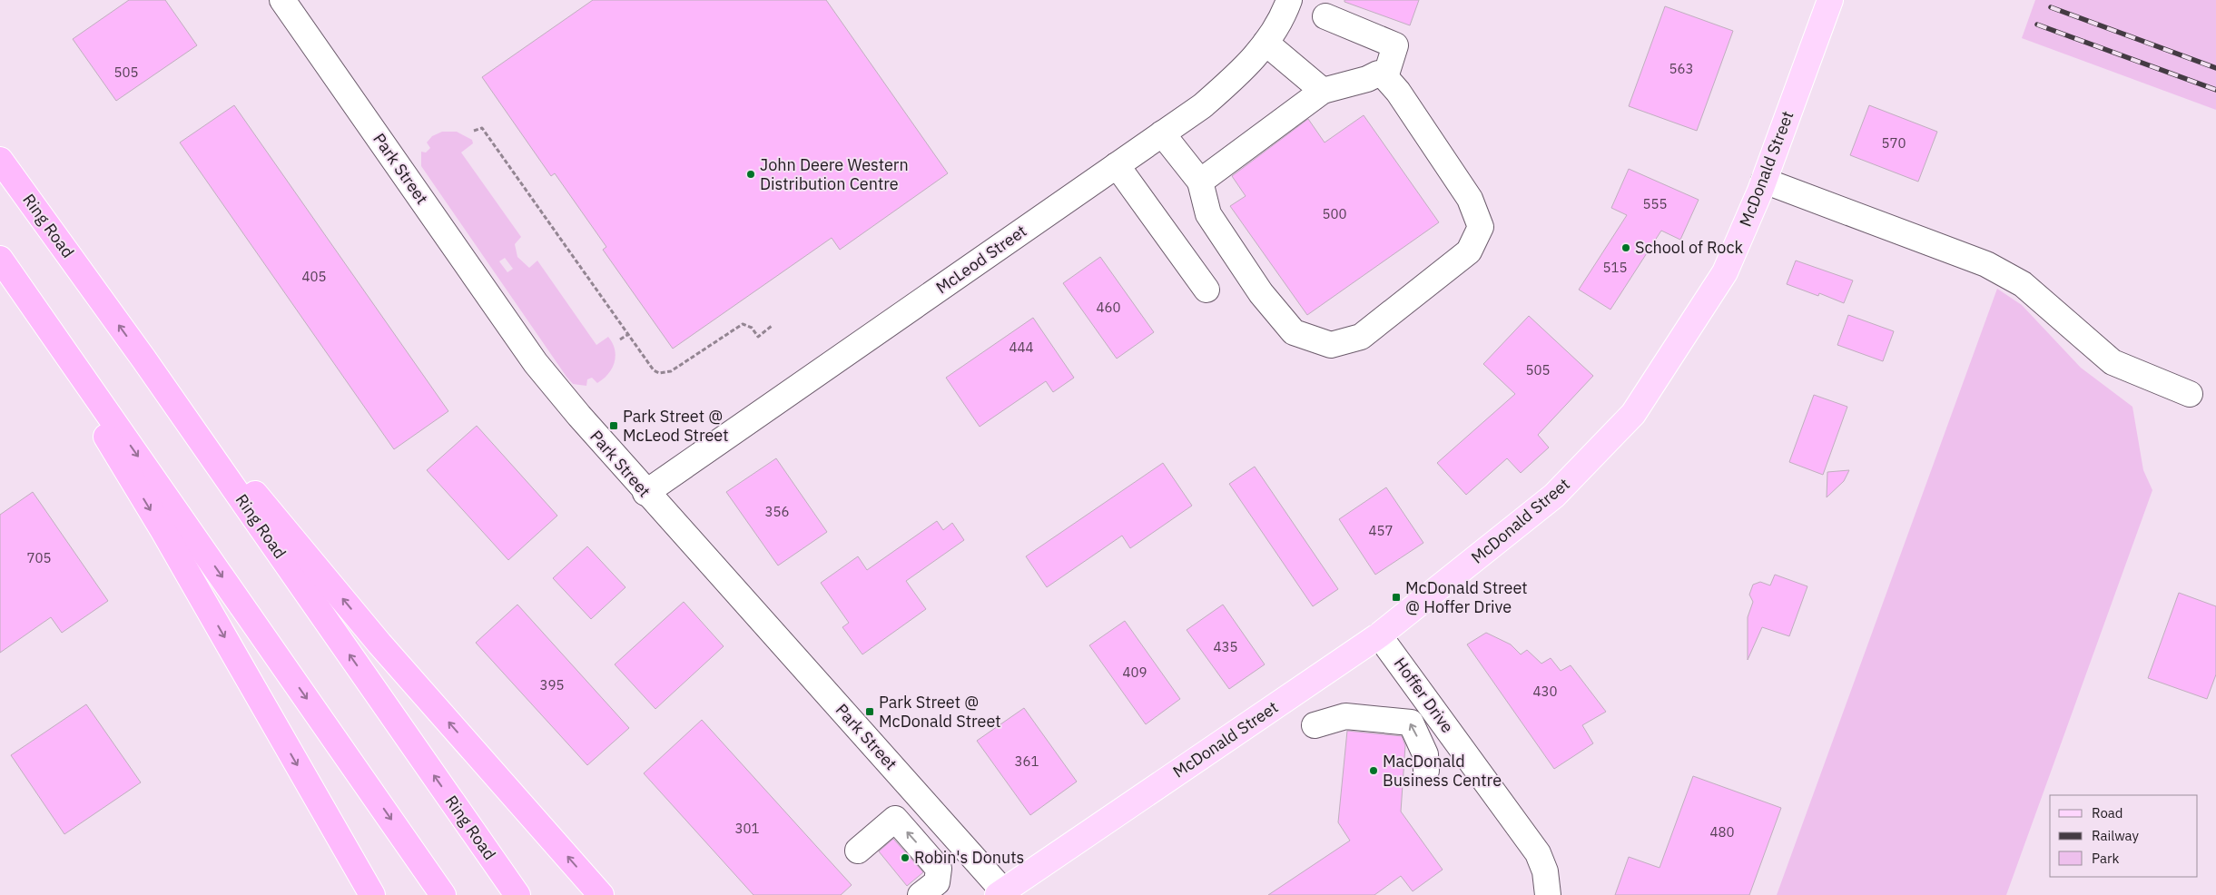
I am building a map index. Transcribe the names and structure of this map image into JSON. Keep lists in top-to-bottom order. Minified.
{"streets":{"highway":["Ring Road"],"main road":["McDonald Street"],"street":["Park Street","McLeod Street","Hoffer Drive"]},"crossings":[["Park Street","McDonald Street"],["Park Street","McLeod Street"],["McDonald Street","Hoffer Drive"]],"places":{"other":["John Deere Western Distribution Centre","School of Rock","MacDonald Business Centre","Robin's Donuts"],"transit":["Park Street @ McLeod Street","McDonald Street @ Hoffer Drive","Park Street @ McDonald Street"]},"house_numbers":["563","505","570","555","500","515","405","460","444","505","356","457","705","435","409","395","430","361","301","480"],"legend":["Road","Railway","Park"]}
